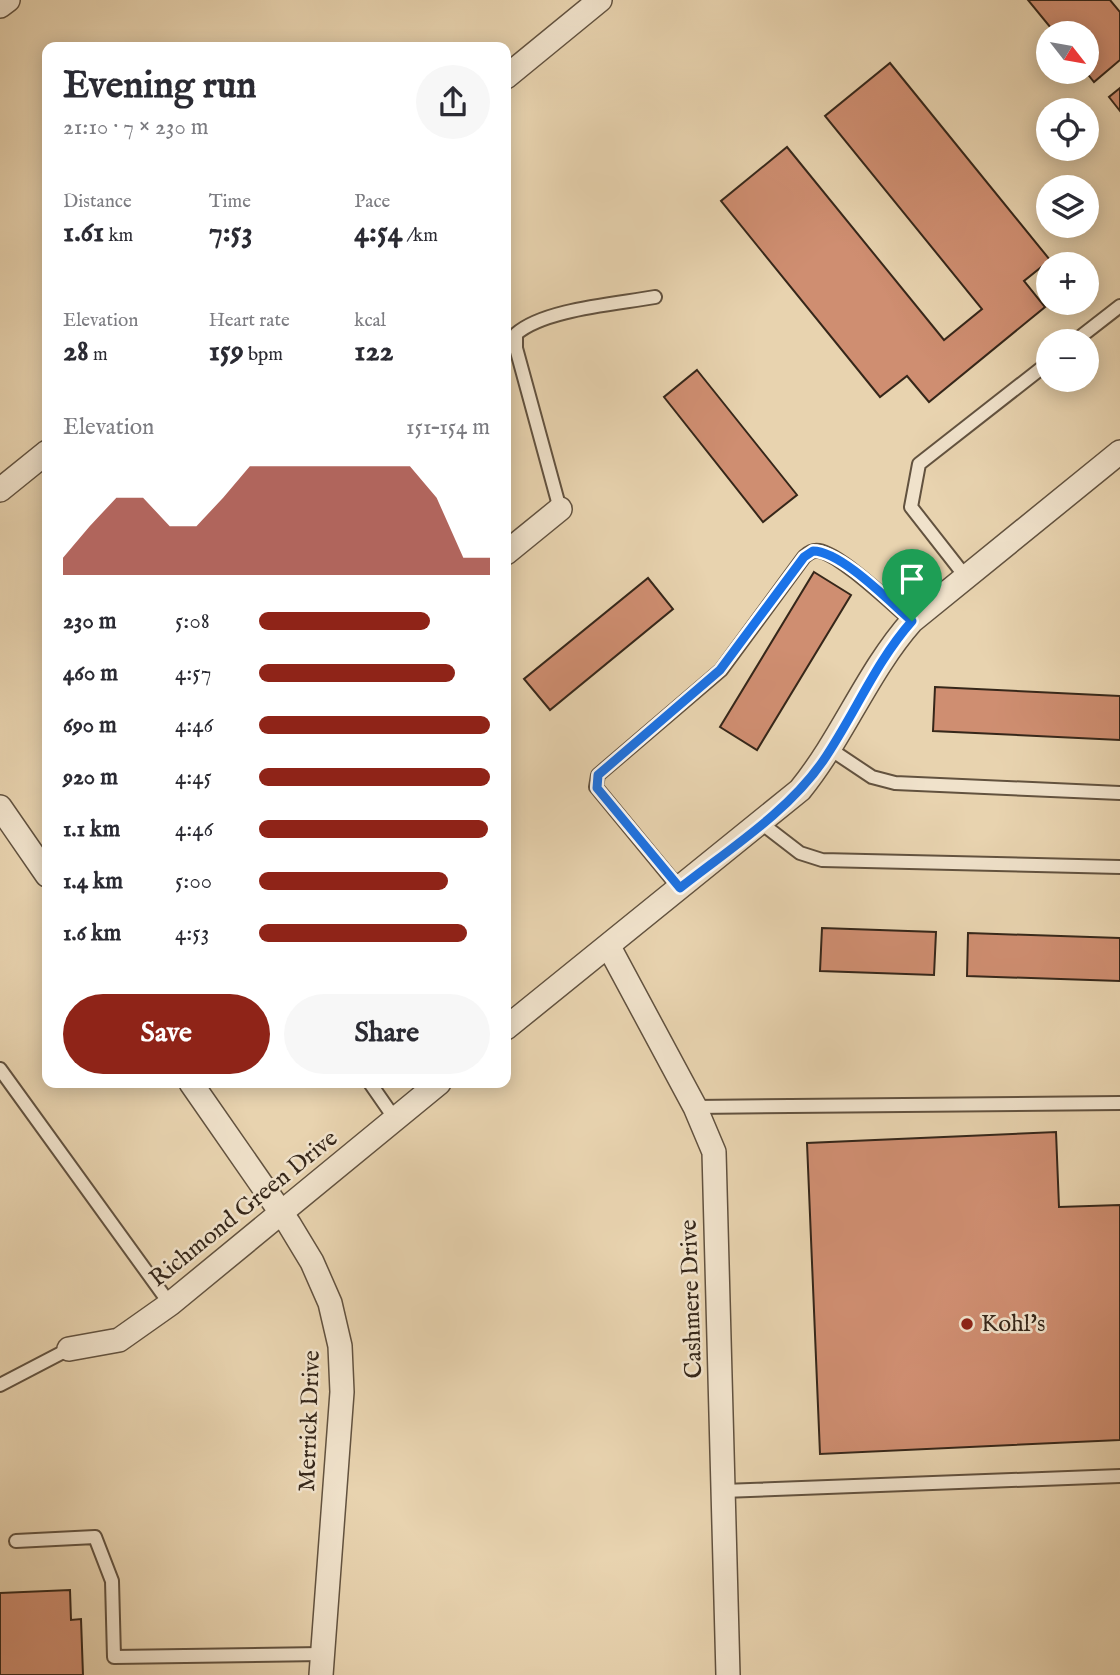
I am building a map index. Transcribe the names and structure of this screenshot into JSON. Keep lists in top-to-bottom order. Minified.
{"streets":{"street":["Richmond Green Drive","Cashmere Drive","Merrick Drive"]},"crossings":[["Richmond Green Drive","Merrick Drive"]],"places":["Kohl's"],"north":"bottom right","page":{"map_buttons":["+","−"],"heading":["Evening run","21:10 · 7 × 230 m"],"stats":[["Distance","1.61 km"],["Time","7:53"],["Pace","4:54 /km"],["Elevation","28 m"],["Heart rate","159 bpm"],["kcal","122"]],"chart":["Elevation","151–154 m"],"list":[{"name":"230 m","note":"5:08"},{"name":"460 m","note":"4:57"},{"name":"690 m","note":"4:46"},{"name":"920 m","note":"4:45"},{"name":"1.1 km","note":"4:46"},{"name":"1.4 km","note":"5:00"},{"name":"1.6 km","note":"4:53"}],"buttons":["Save","Share"]}}
